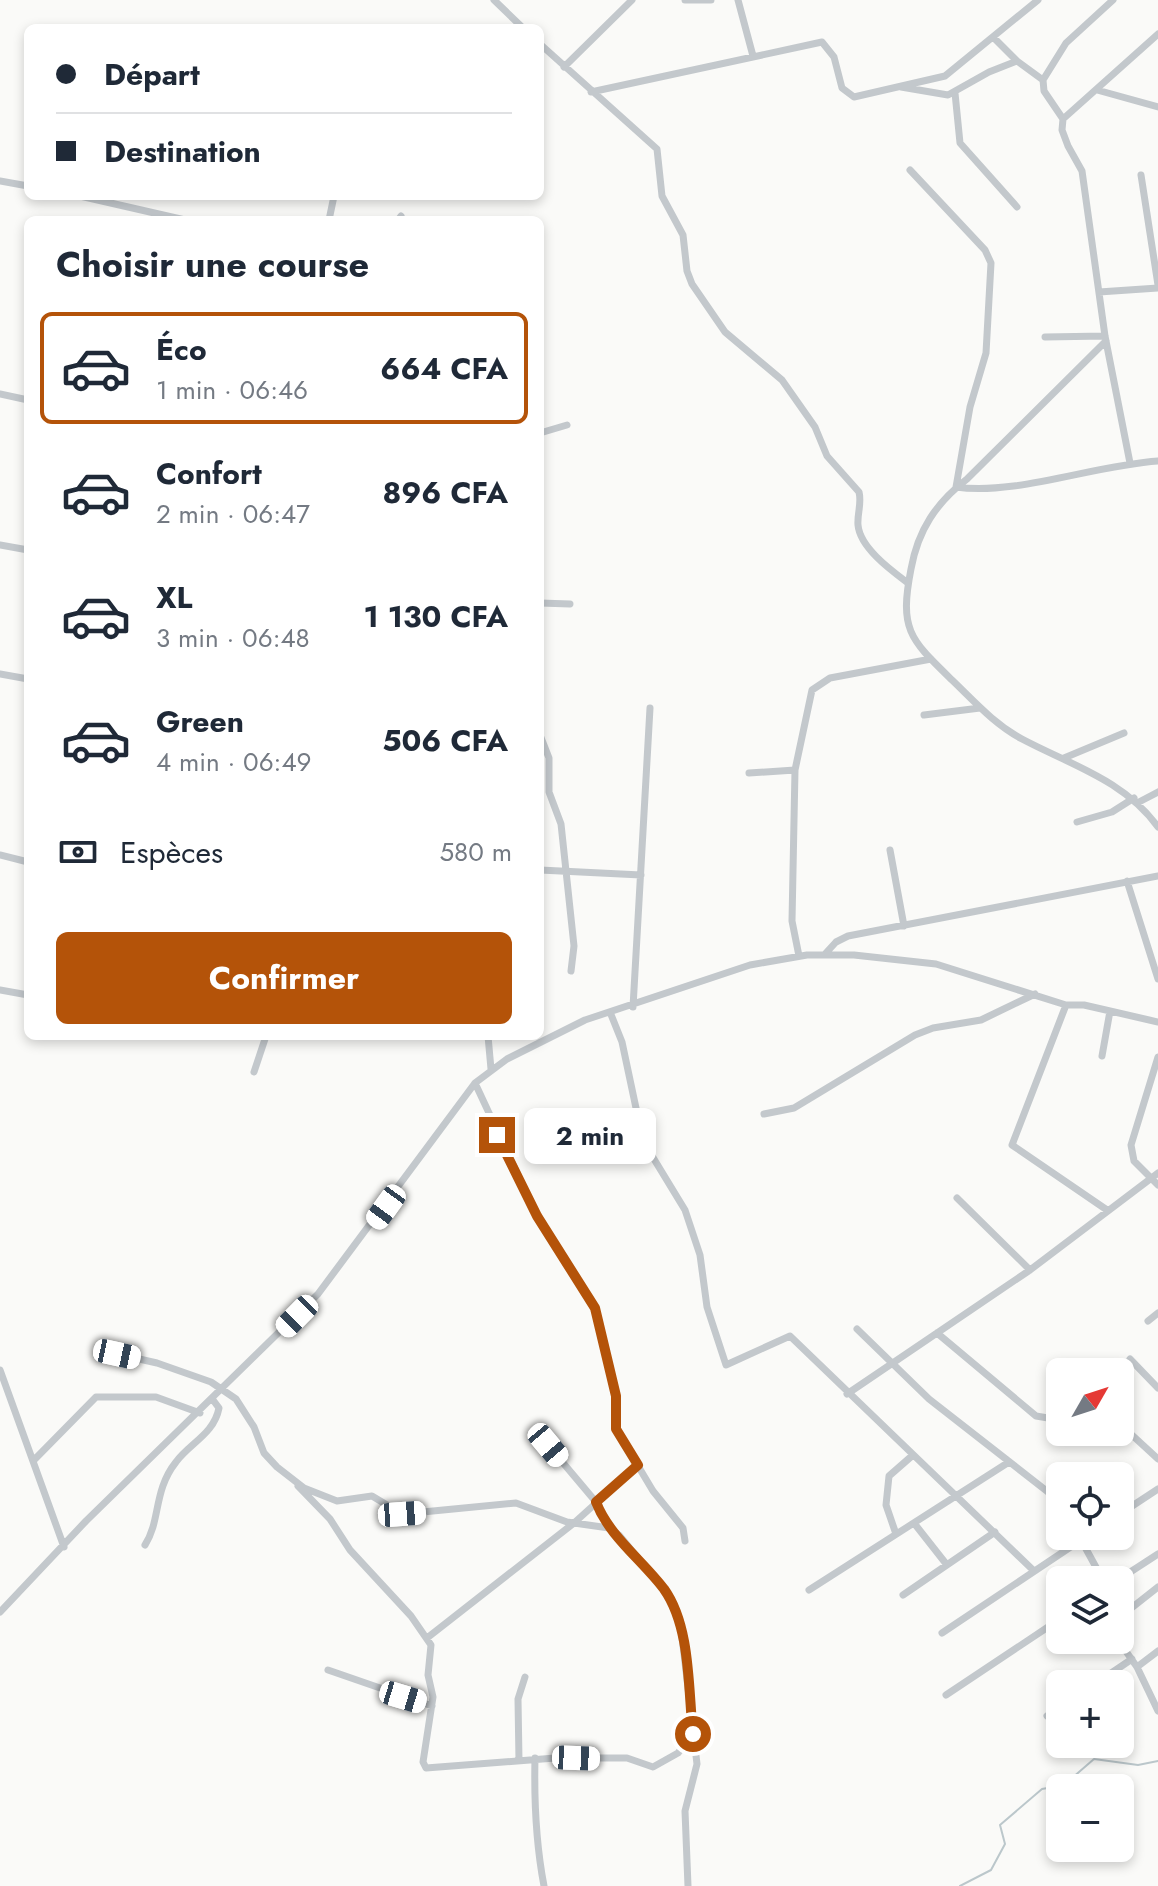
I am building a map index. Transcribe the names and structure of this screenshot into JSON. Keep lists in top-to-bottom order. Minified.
{"north":"top right","page":{"banner":["Départ","Destination"],"heading":"Choisir une course","list":[{"name":"Éco","note":"1 min · 06:46","value":"664 CFA"},{"name":"Confort","note":"2 min · 06:47","value":"896 CFA"},{"name":"XL","note":"3 min · 06:48","value":"1 130 CFA"},{"name":"Green","note":"4 min · 06:49","value":"506 CFA"}],"pay":["Espèces","580 m"],"buttons":"Confirmer","bubble":"2 min","map_buttons":["+","−"]}}
